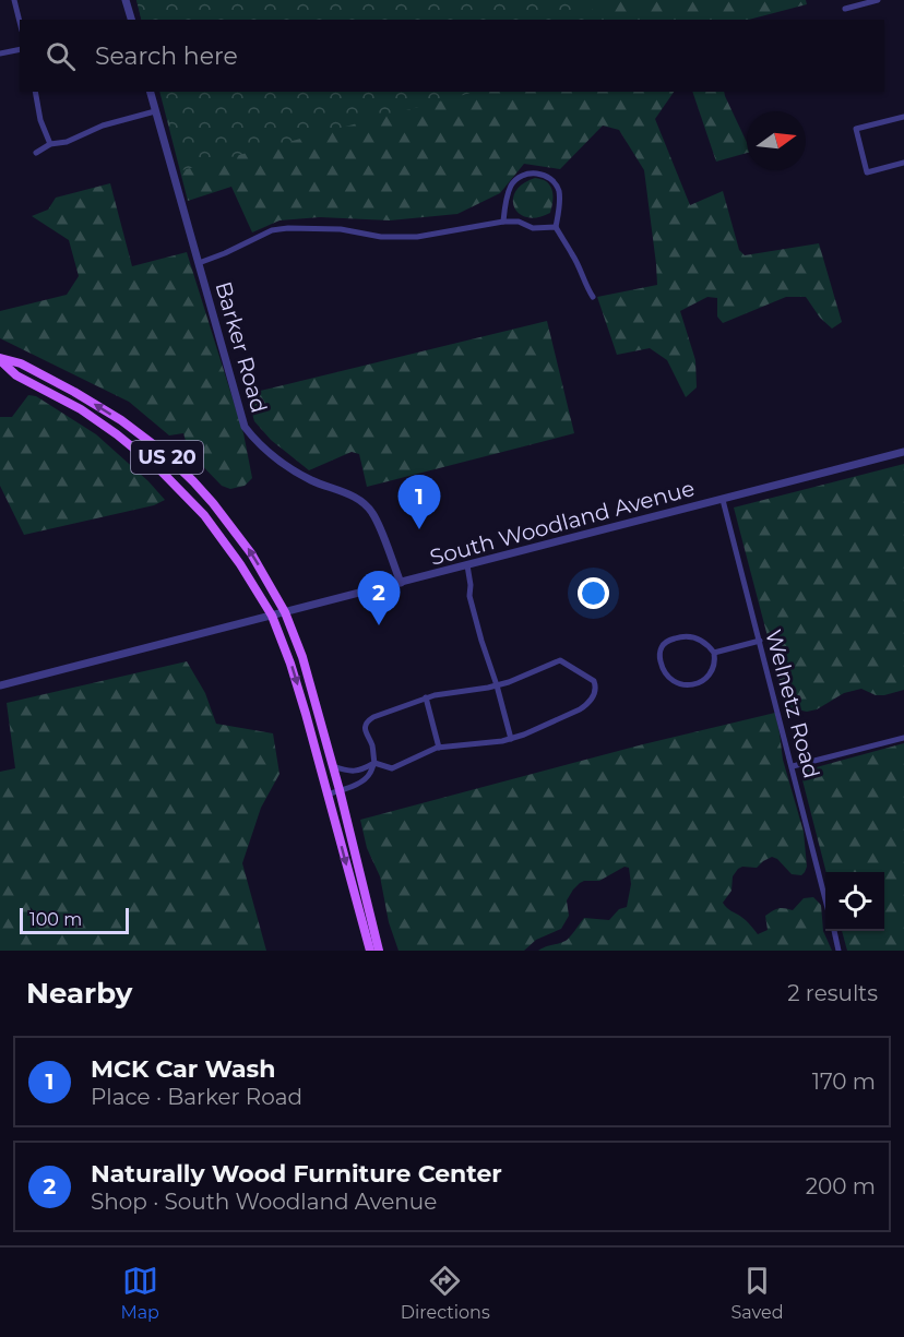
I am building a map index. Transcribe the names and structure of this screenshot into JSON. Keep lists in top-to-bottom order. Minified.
{"streets":{"main road":["US 20"],"street":["Barker Road","South Woodland Avenue","Welnetz Road"]},"crossings":[["Barker Road","South Woodland Avenue"],["US 20","South Woodland Avenue"],["South Woodland Avenue","Welnetz Road"]],"scale_bar":"100 m","north":"right","page":{"search":"Search here","pins":["1","2"],"scale":"100 m","heading":["Nearby","2 results"],"list":[{"mark":"1","name":"MCK Car Wash","note":"Place · Barker Road","value":"170 m"},{"mark":"2","name":"Naturally Wood Furniture Center","note":"Shop · South Woodland Avenue","value":"200 m"}],"nav":["Map","Directions","Saved"]}}
